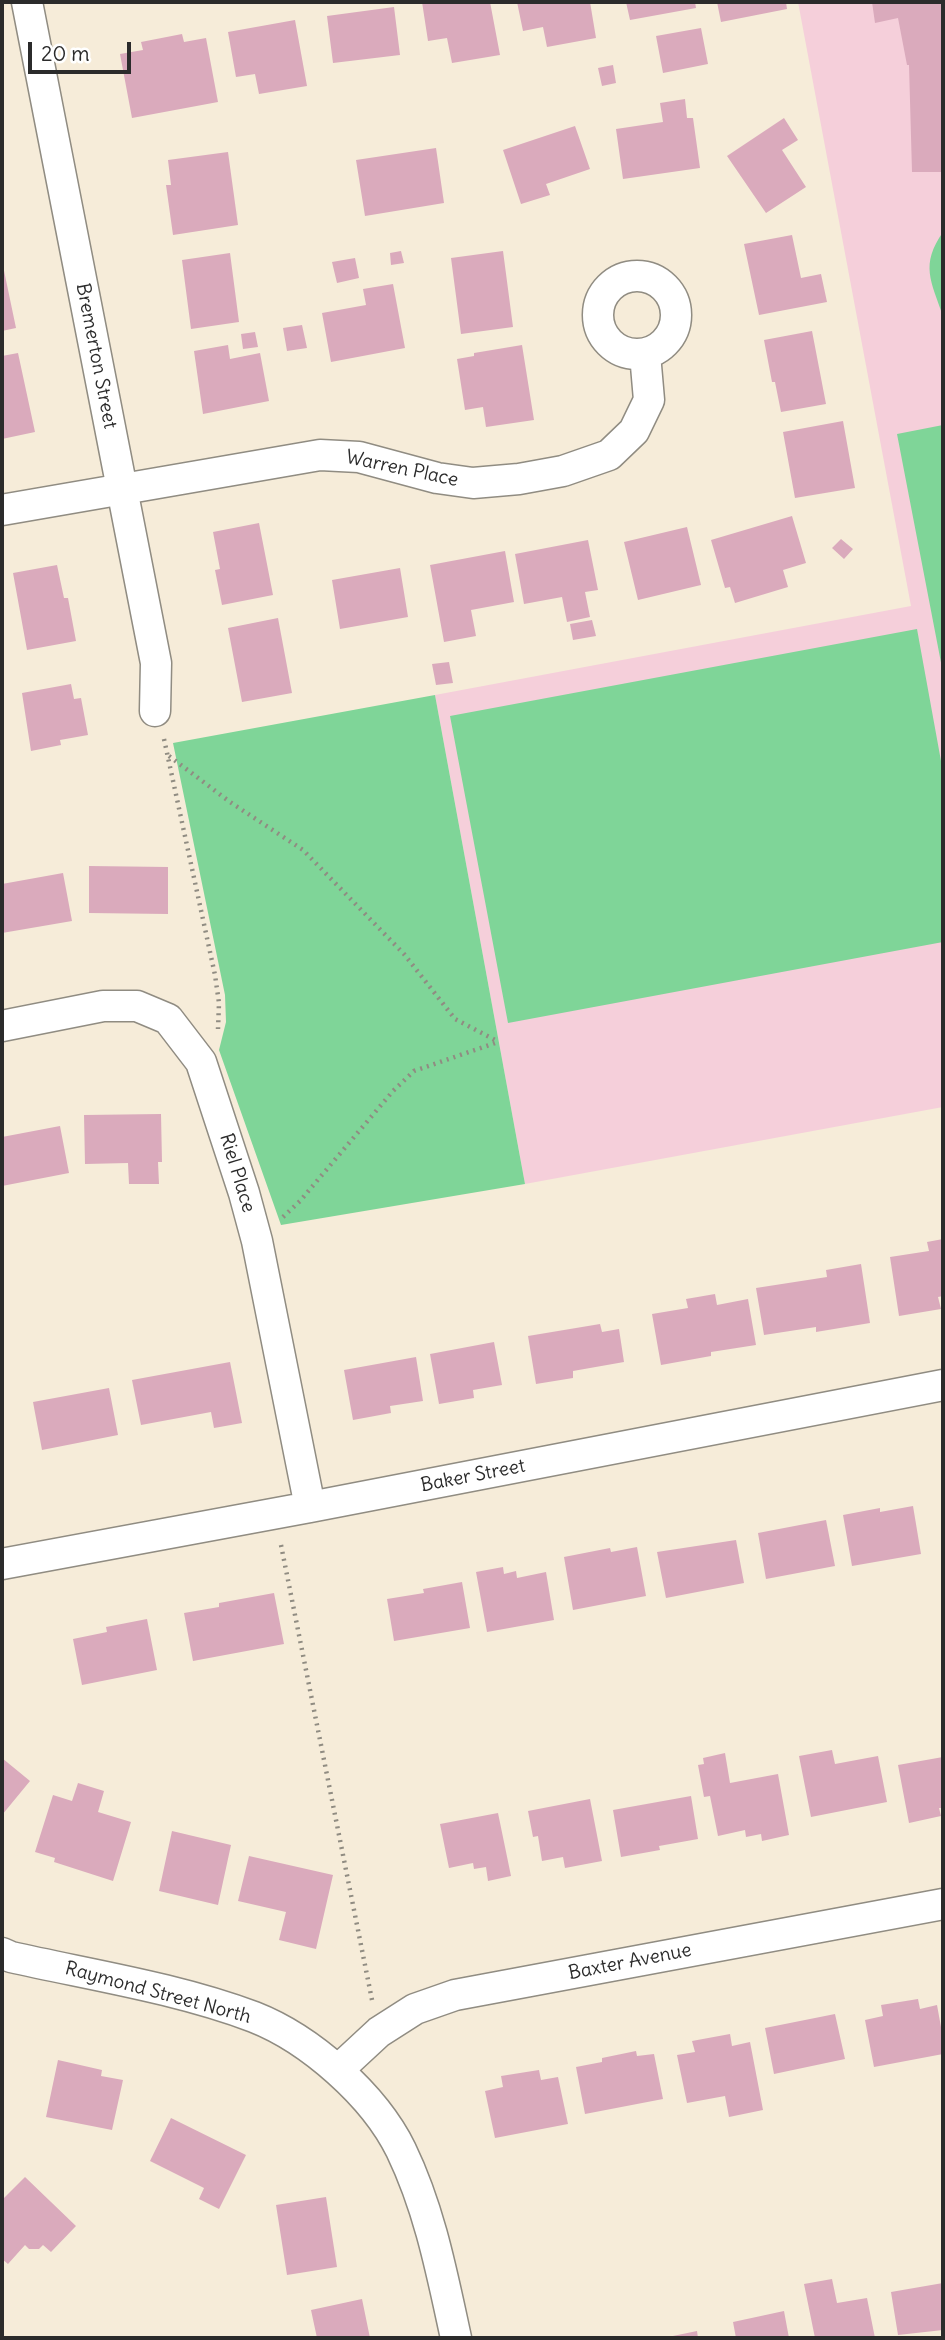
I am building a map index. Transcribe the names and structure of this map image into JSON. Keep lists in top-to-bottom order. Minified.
{"streets":{"street":["Bremerton Street","Warren Place","Riel Place","Baker Street","Baxter Avenue","Raymond Street North"]},"crossings":[["Bremerton Street","Warren Place"],["Riel Place","Baker Street"],["Baxter Avenue","Raymond Street North"]],"scale_bar":"20 m"}
